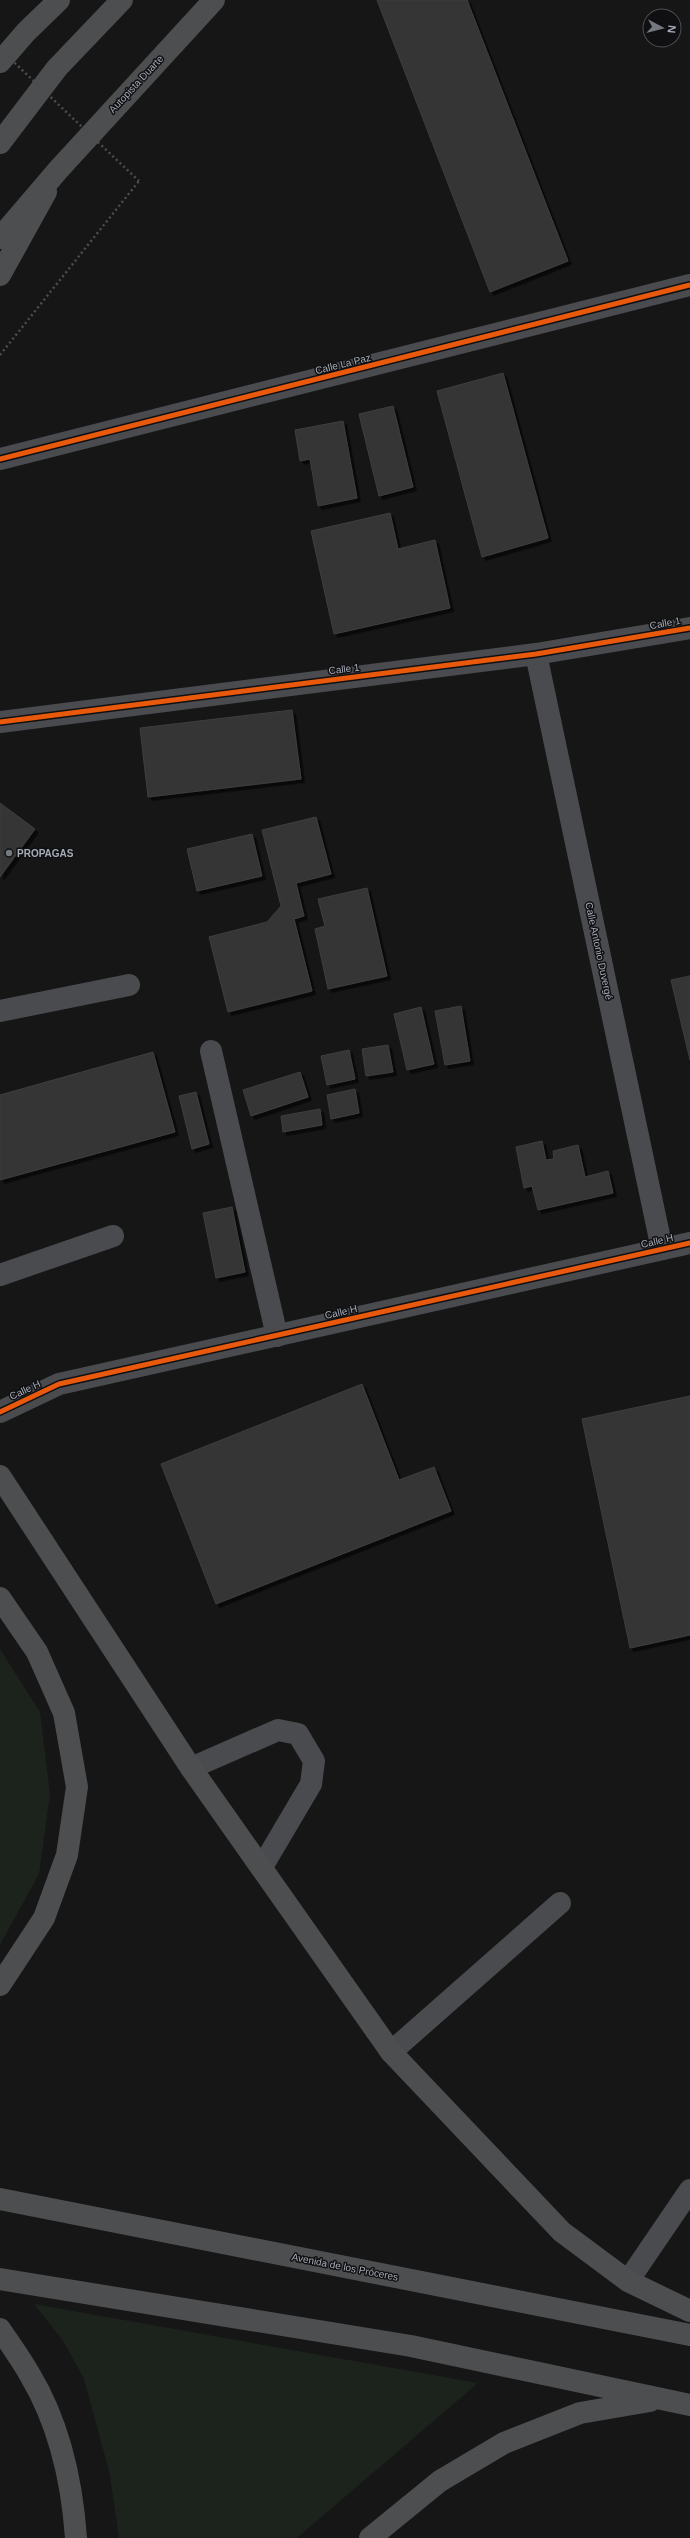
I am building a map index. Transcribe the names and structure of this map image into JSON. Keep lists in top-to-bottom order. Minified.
{"streets":{"main road":["Autopista Duarte","Avenida de los Próceres"],"street":["Calle La Paz","Calle 1","Calle Antonio Duvergé","Calle H"]},"crossings":[["Calle 1","Calle Antonio Duvergé"],["Calle Antonio Duvergé","Calle H"]],"places":["PROPAGAS"],"north":"right"}
